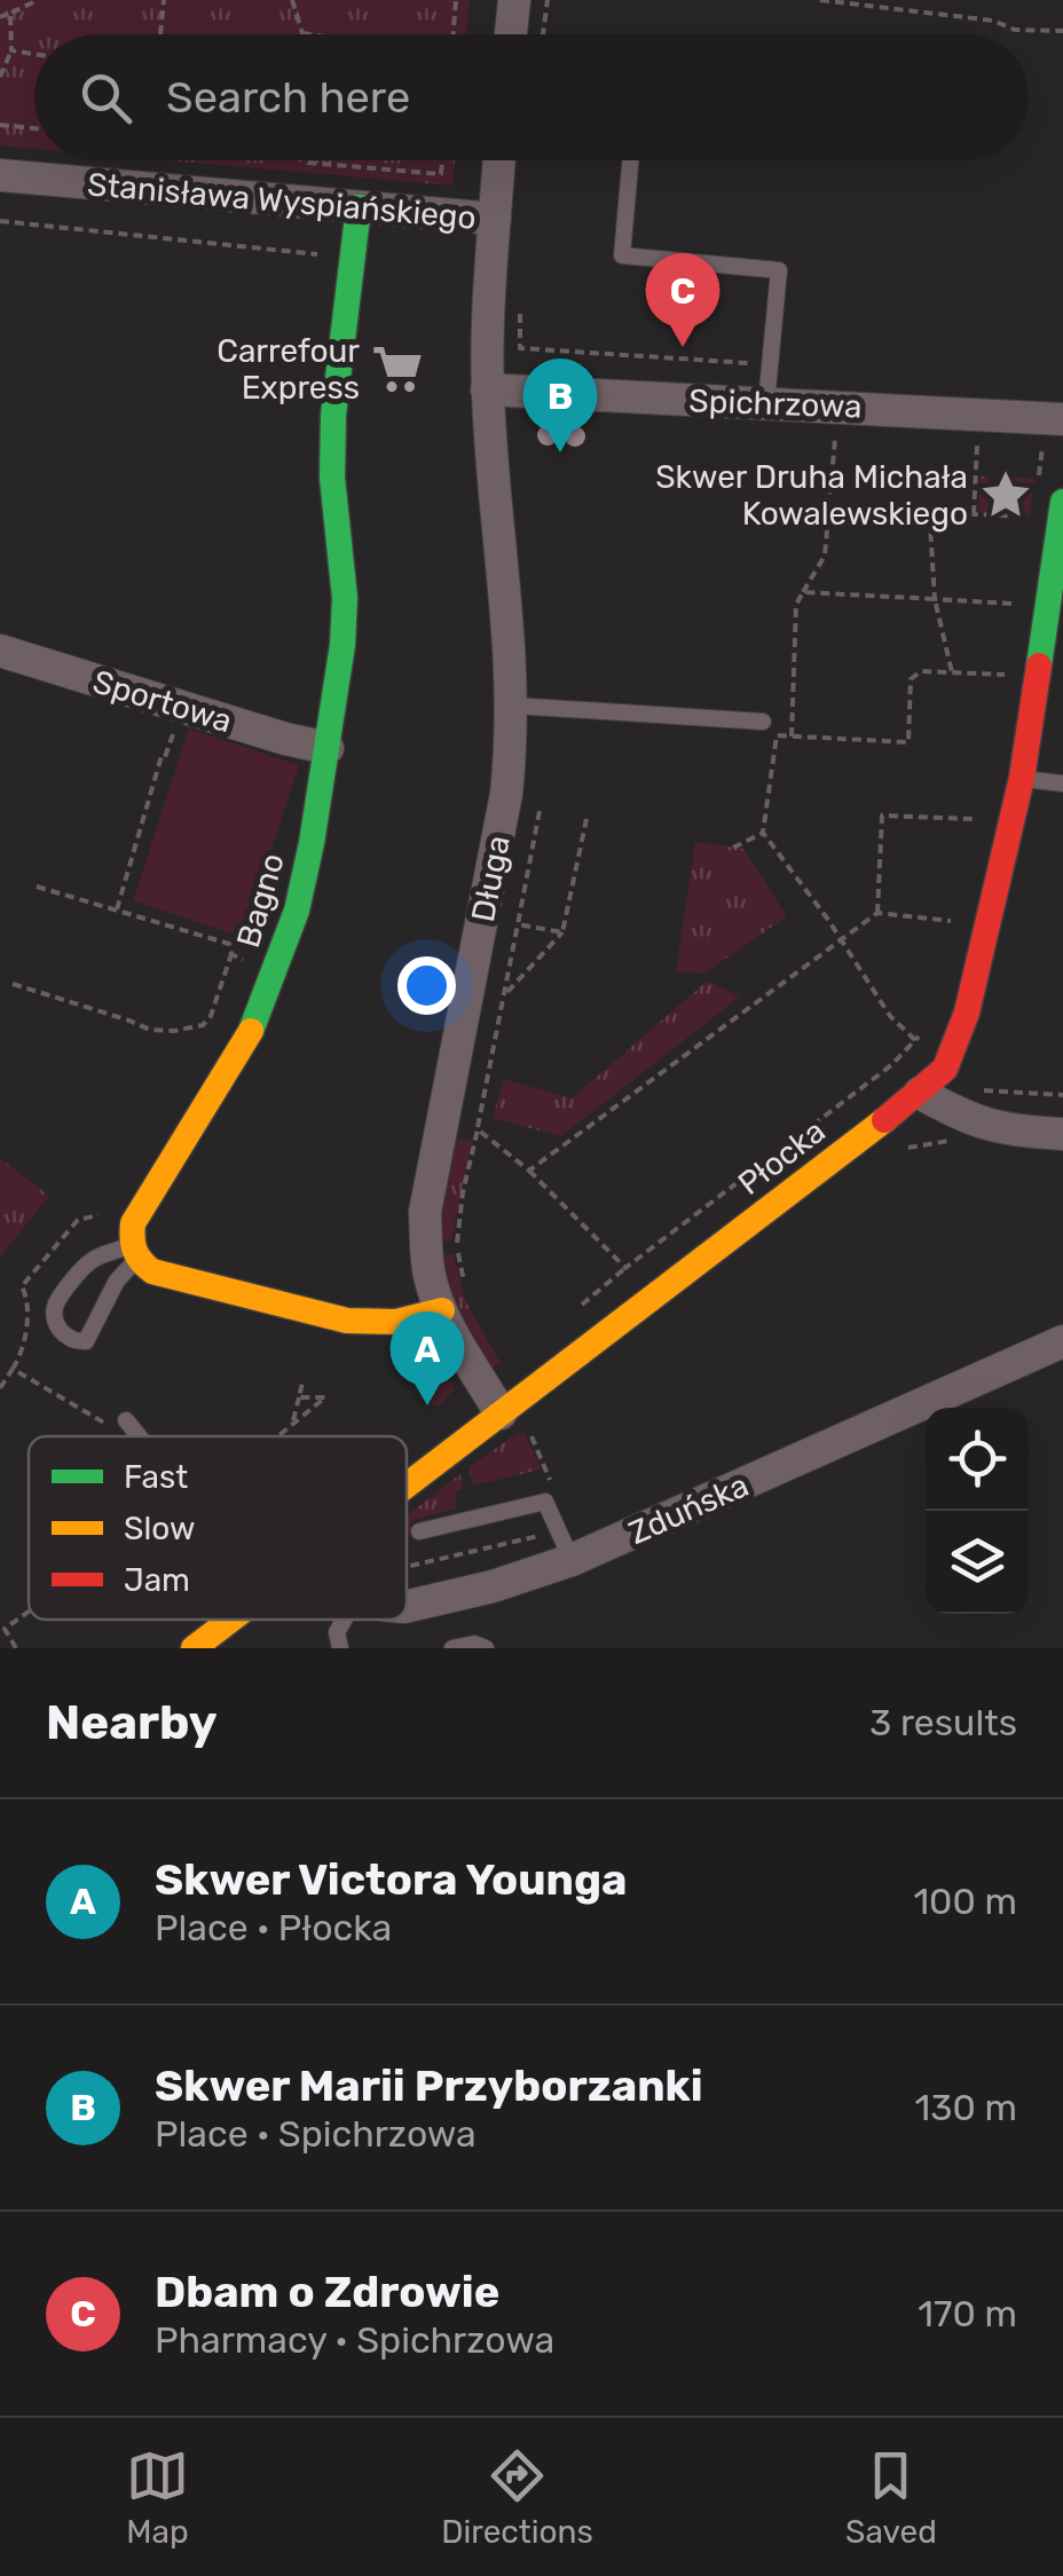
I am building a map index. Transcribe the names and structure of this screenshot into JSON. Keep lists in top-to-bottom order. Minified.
{"streets":{"street":["Stanisława Wyspiańskiego","Spichrzowa","Sportowa","Długa","Bagno","Płocka","Zduńska"]},"crossings":[["Stanisława Wyspiańskiego","Długa"],["Stanisława Wyspiańskiego","Bagno"],["Spichrzowa","Długa"],["Sportowa","Bagno"],["Długa","Płocka"]],"places":{"supermarket":["Carrefour Express"],"place":["Skwer Druha Michała Kowalewskiego"]},"legend":["Fast","Slow","Jam"],"page":{"search":"Search here","pins":["C","B","A"],"heading":["Nearby","3 results"],"list":[{"mark":"A","name":"Skwer Victora Younga","note":"Place · Płocka","value":"100 m"},{"mark":"B","name":"Skwer Marii Przyborzanki","note":"Place · Spichrzowa","value":"130 m"},{"mark":"C","name":"Dbam o Zdrowie","note":"Pharmacy · Spichrzowa","value":"170 m"}],"nav":["Map","Directions","Saved"]}}
